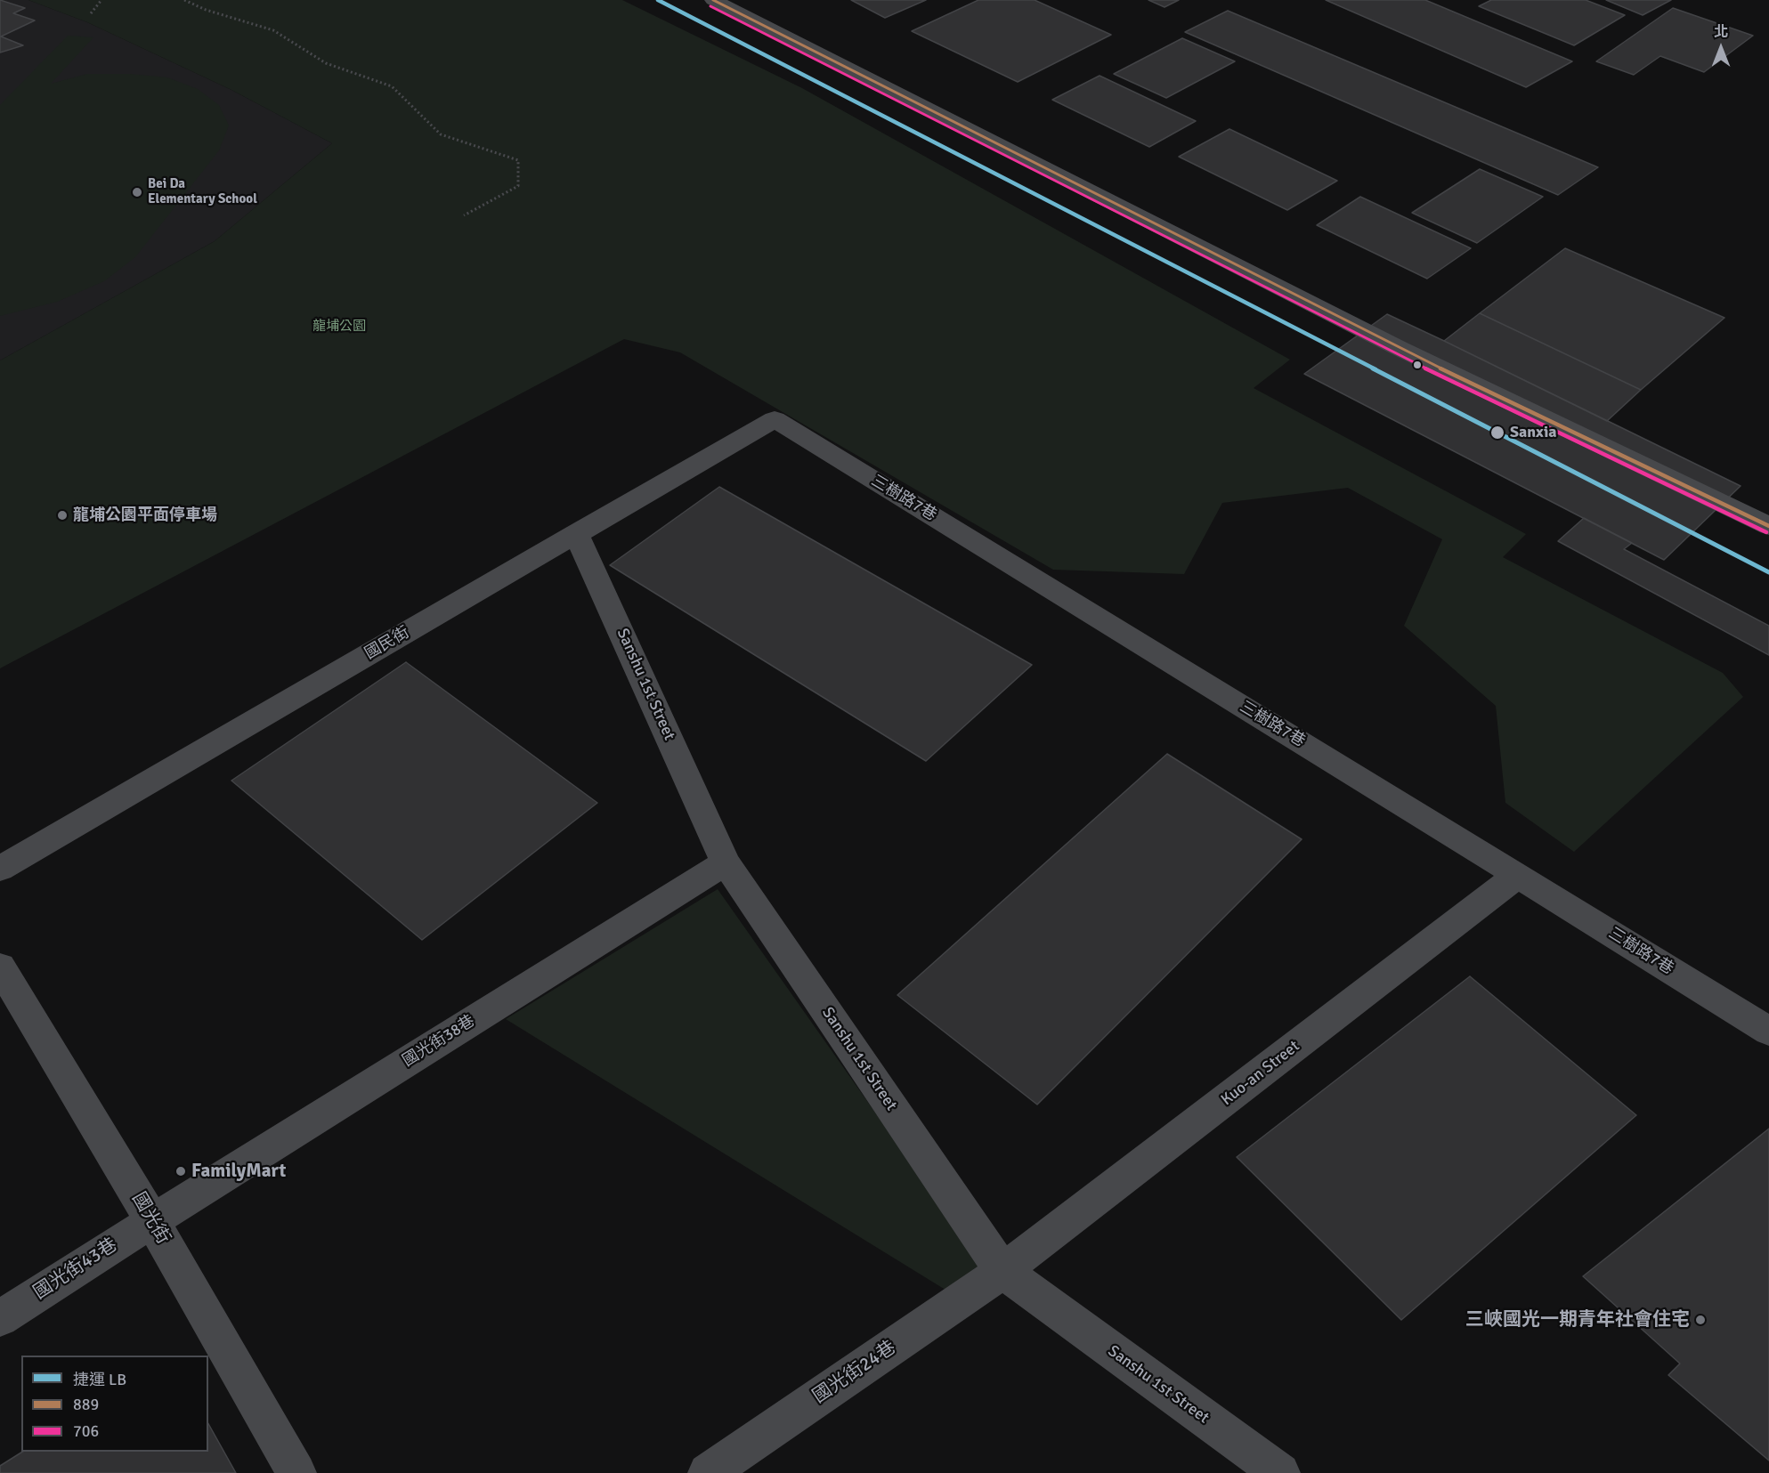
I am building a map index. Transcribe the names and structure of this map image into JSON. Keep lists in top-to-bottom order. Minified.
{"streets":{"street":["三樹路7巷","國民街","Sanshu 1st Street","國光街38巷","Kuo-an Street","國光街","國光街43巷","國光街24巷"]},"crossings":[["三樹路7巷","國民街"],["三樹路7巷","Kuo-an Street"],["國民街","Sanshu 1st Street"],["Sanshu 1st Street","國光街38巷"],["Sanshu 1st Street","Kuo-an Street"],["Sanshu 1st Street","國光街24巷"],["國光街38巷","國光街"],["國光街38巷","國光街43巷"],["Kuo-an Street","國光街24巷"],["國光街","國光街43巷"]],"parks":["龍埔公園"],"places":["Bei Da Elementary School","Sanxia","龍埔公園平面停車場","FamilyMart","三峽國光一期青年社會住宅"],"lines":["metro line LB","transit line 889","transit line 706"],"legend":["捷運 LB","889","706"],"north":"top"}
